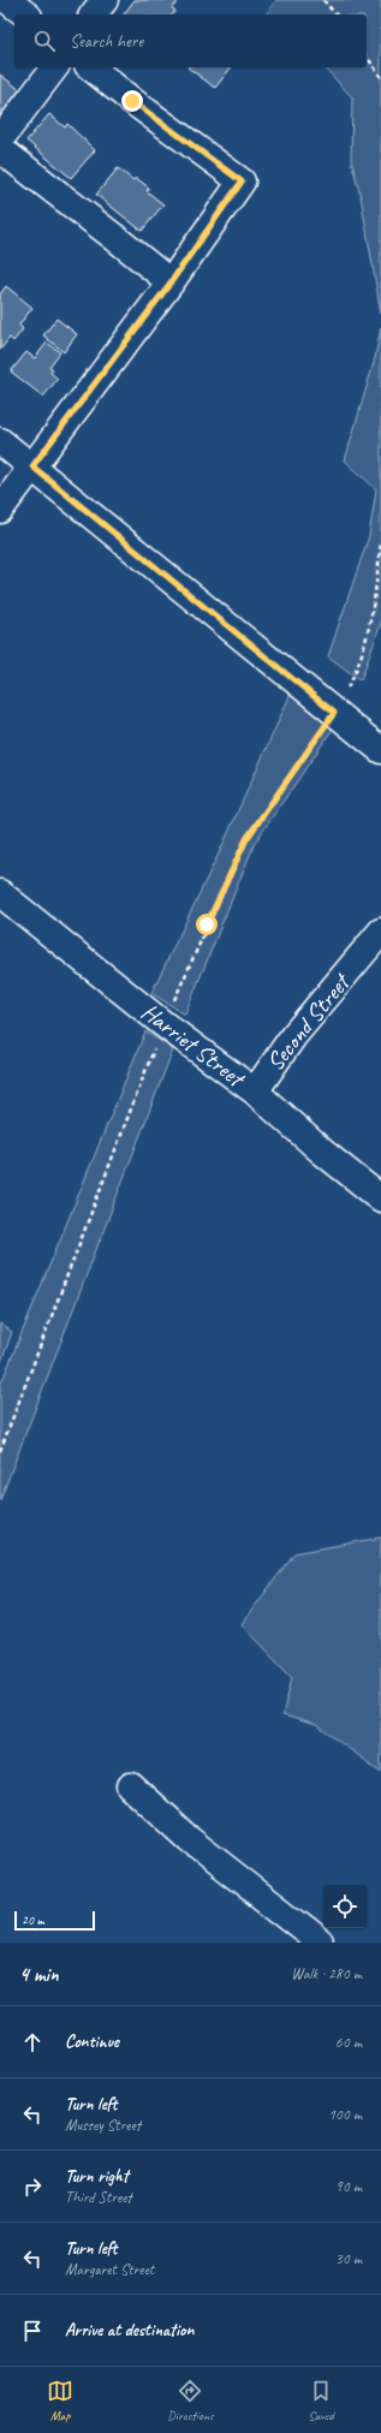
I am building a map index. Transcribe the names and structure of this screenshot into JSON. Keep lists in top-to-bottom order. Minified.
{"streets":{"street":["Second Street","Harriet Street"]},"crossings":[["Second Street","Harriet Street"]],"scale_bar":"20 m","page":{"search":"Search here","scale":"20 m","heading":["4 min","Walk · 280 m"],"list":[["Continue","60 m"],["Turn left","Mussey Street","100 m"],["Turn right","Third Street","90 m"],["Turn left","Margaret Street","30 m"],"Arrive at destination"],"nav":["Map","Directions","Saved"]}}
